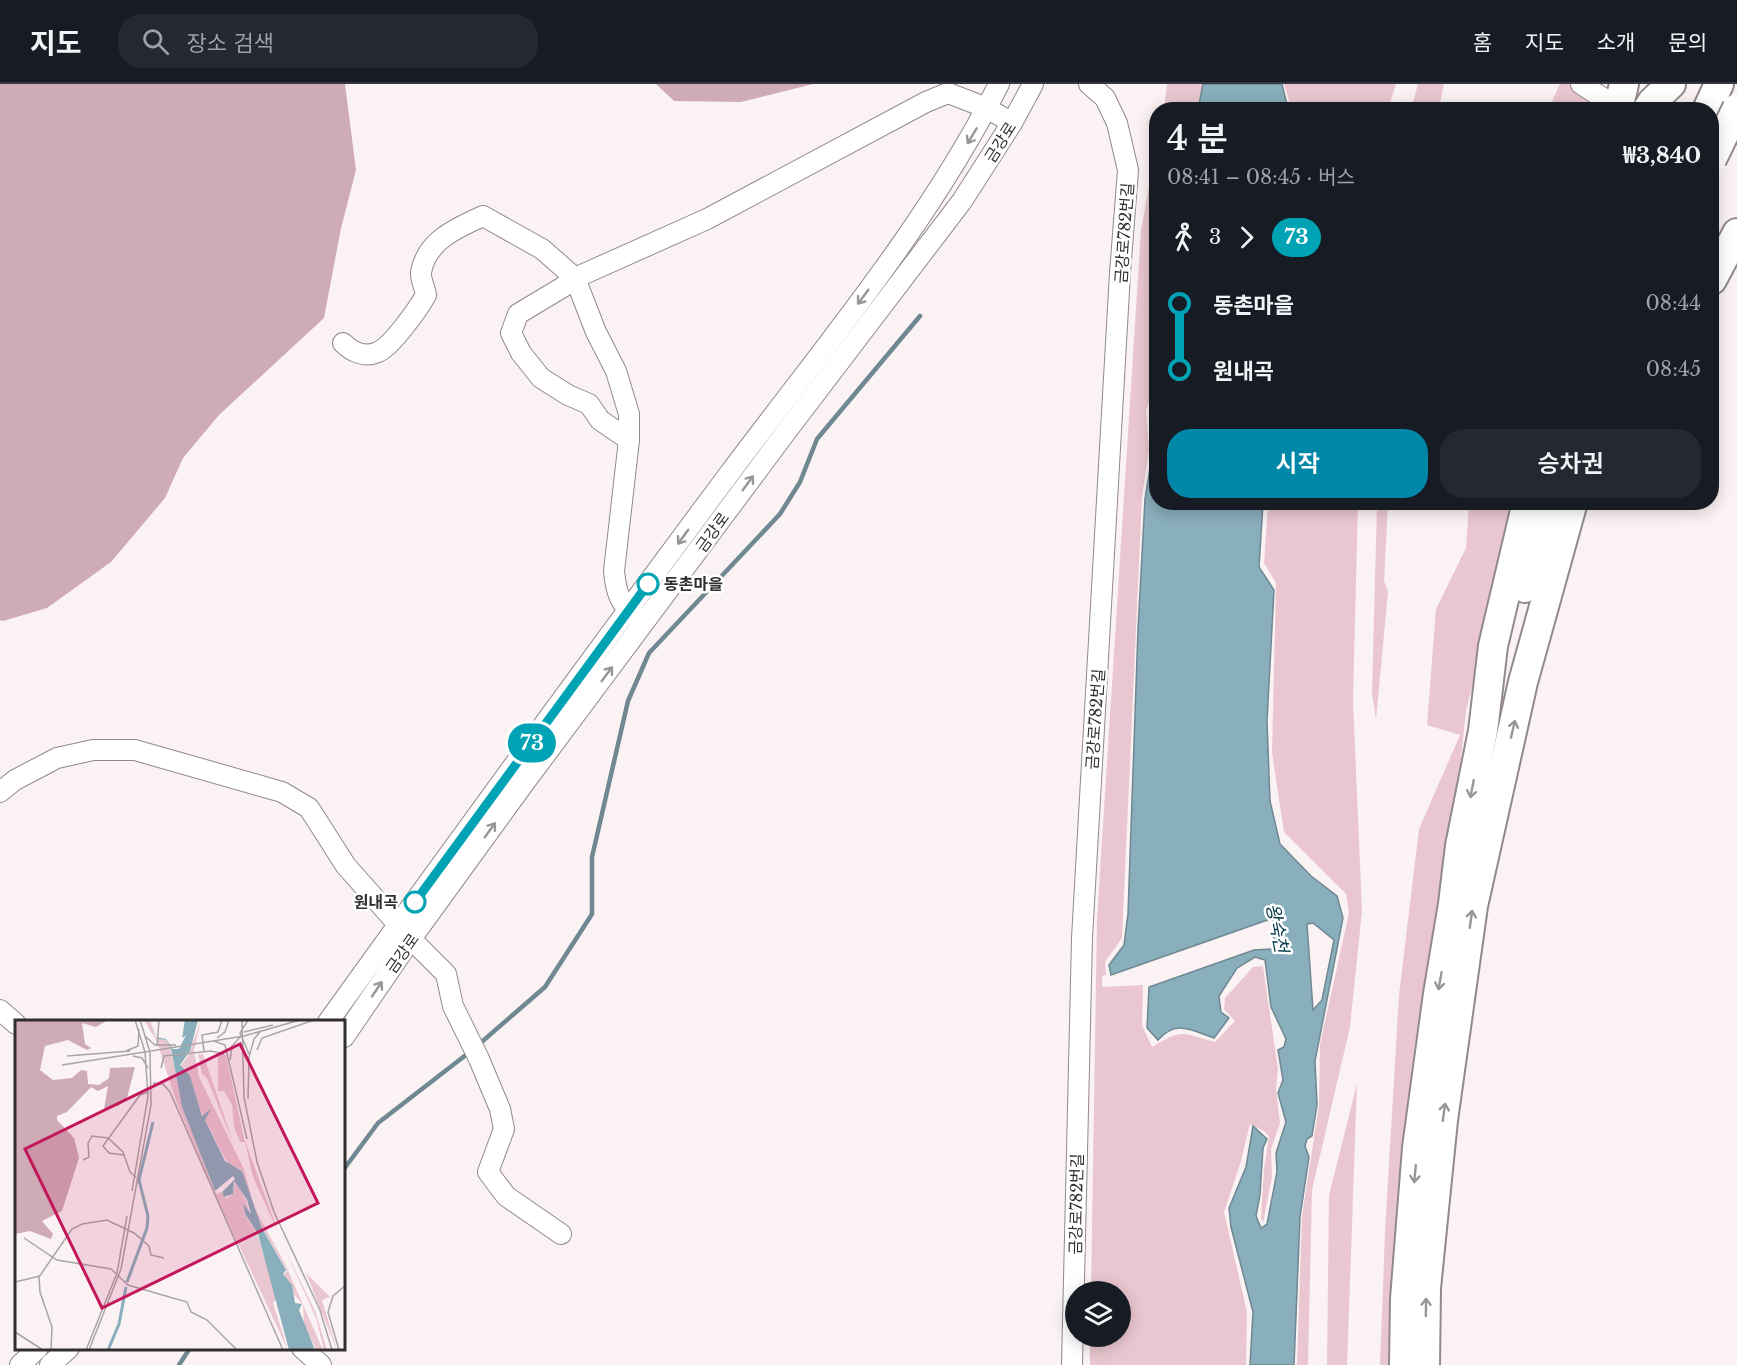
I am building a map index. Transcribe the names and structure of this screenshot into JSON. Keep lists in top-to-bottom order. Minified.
{"streets":{"street":["금강로","금강로782번길"]},"water":["왕숙천"],"places":["동촌마을","원내곡"],"lines":["bus line 73"],"page":{"header":"지도","search":"장소 검색","nav":["홈","지도","소개","문의"],"on_map":"73","heading":["4 분","08:41 – 08:45 · 버스","₩3,840"],"legs":["3","73"],"list":[{"name":"동촌마을","value":"08:44"},{"name":"원내곡","value":"08:45"}],"buttons":["시작","승차권"]}}
